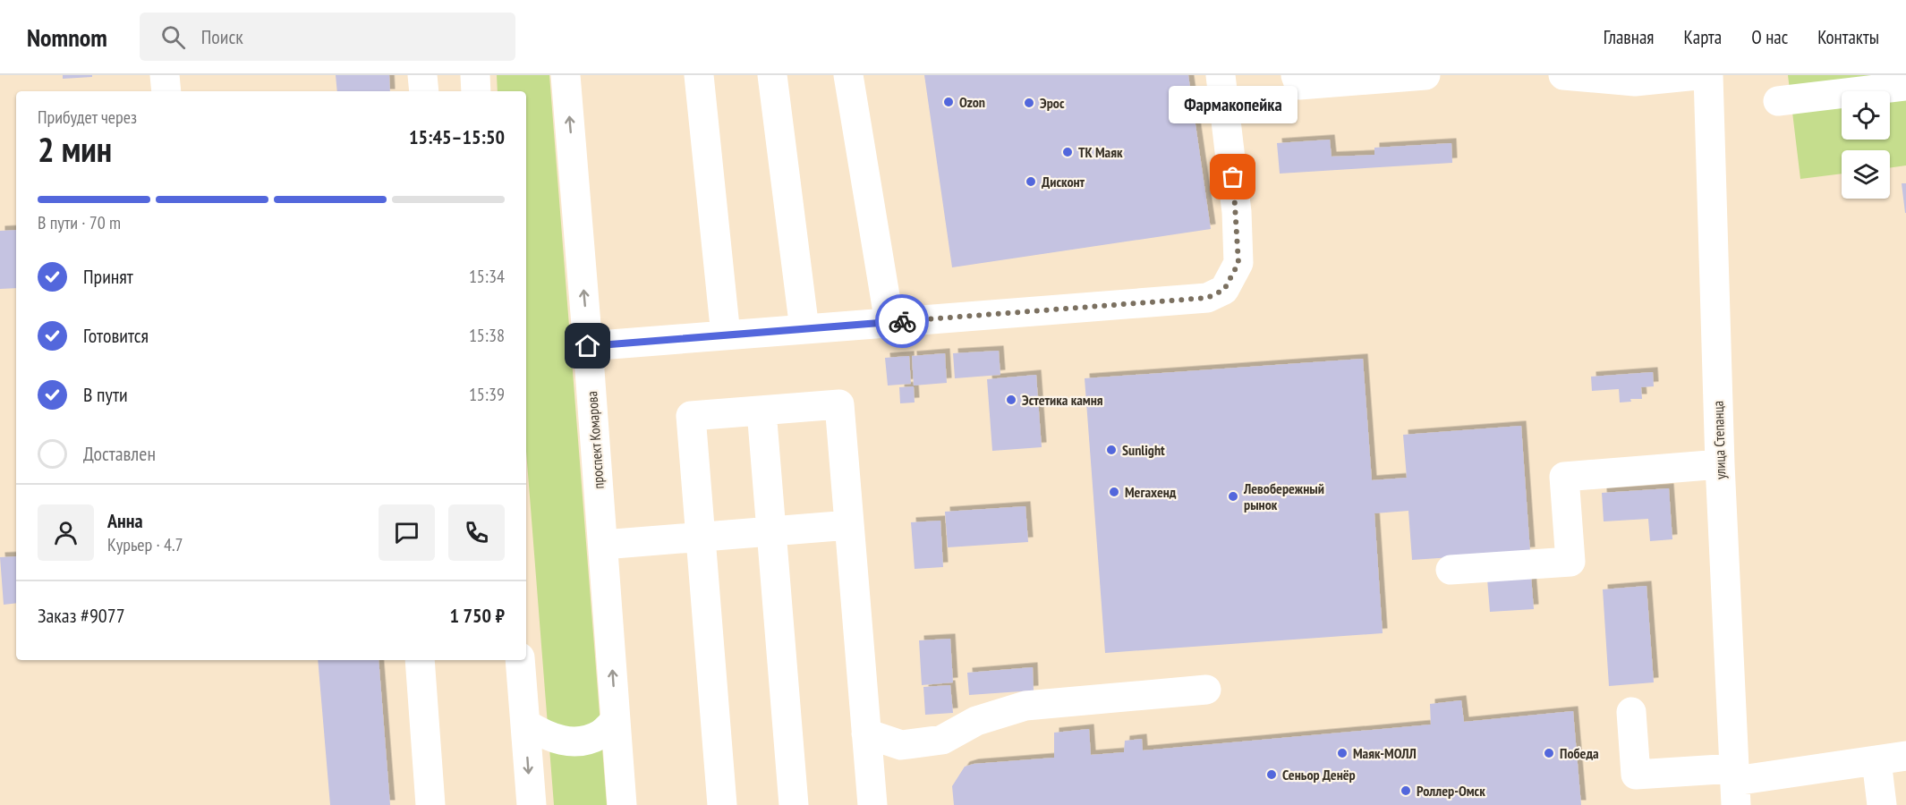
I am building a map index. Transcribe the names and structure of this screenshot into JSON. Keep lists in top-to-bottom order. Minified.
{"streets":{"main road":["проспект Комарова","улица Степанца"]},"places":["Ozon","Эрос","ТК Маяк","Фармакопейка","Дисконт","Эстетика камня","Sunlight","Мегахенд","Левобережный рынок","Маяк-МОЛЛ","Победа","Сеньор Денёр","Роллер-Омск"],"page":{"header":"Nomnom","search":"Поиск","nav":["Главная","Карта","О нас","Контакты"],"bubble":"Фармакопейка","heading":["2 мин","Прибудет через","15:45–15:50"],"panel":["Анна","Курьер · 4.7","Заказ #9077","1 750 ₽"],"bar":"В пути · 70 m","list":[["Принят","15:34"],["Готовится","15:38"],["В пути","15:39"],"Доставлен"]}}
